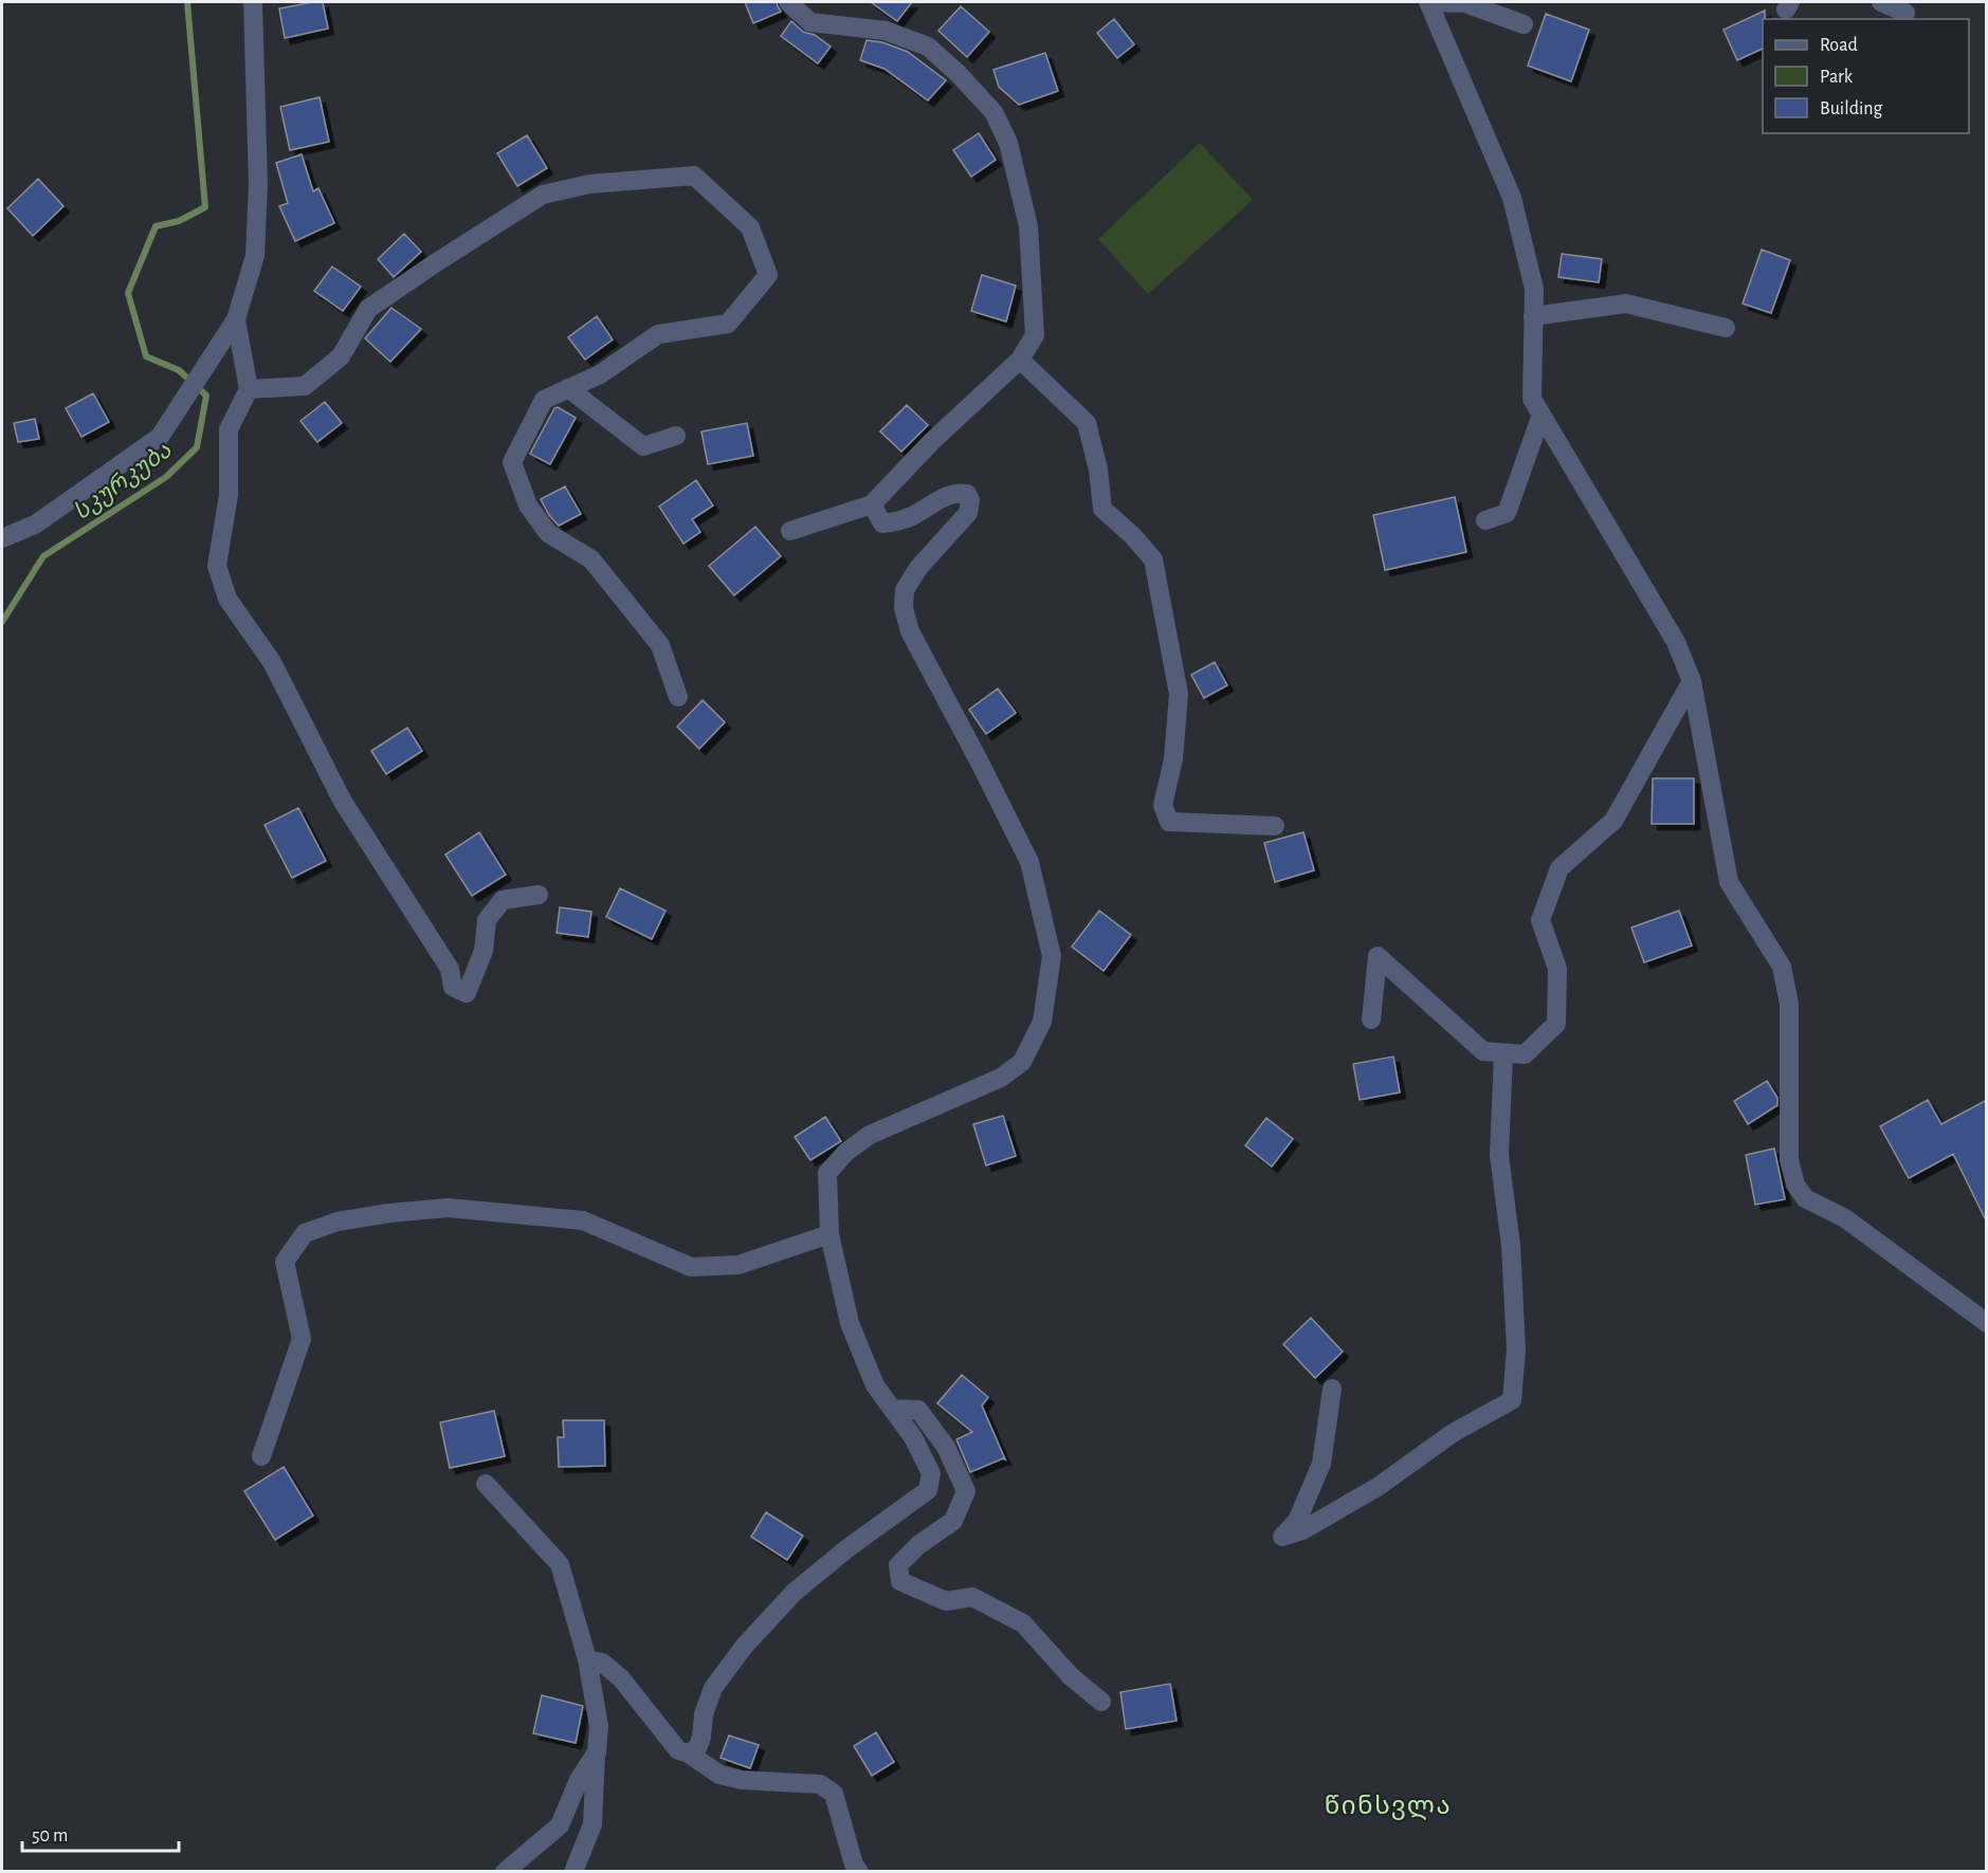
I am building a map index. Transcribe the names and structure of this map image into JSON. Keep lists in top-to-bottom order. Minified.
{"districts":["წინსვლა"],"water":["სკურკუბა"],"legend":["Road","Park","Building"],"scale_bar":"50 m"}
